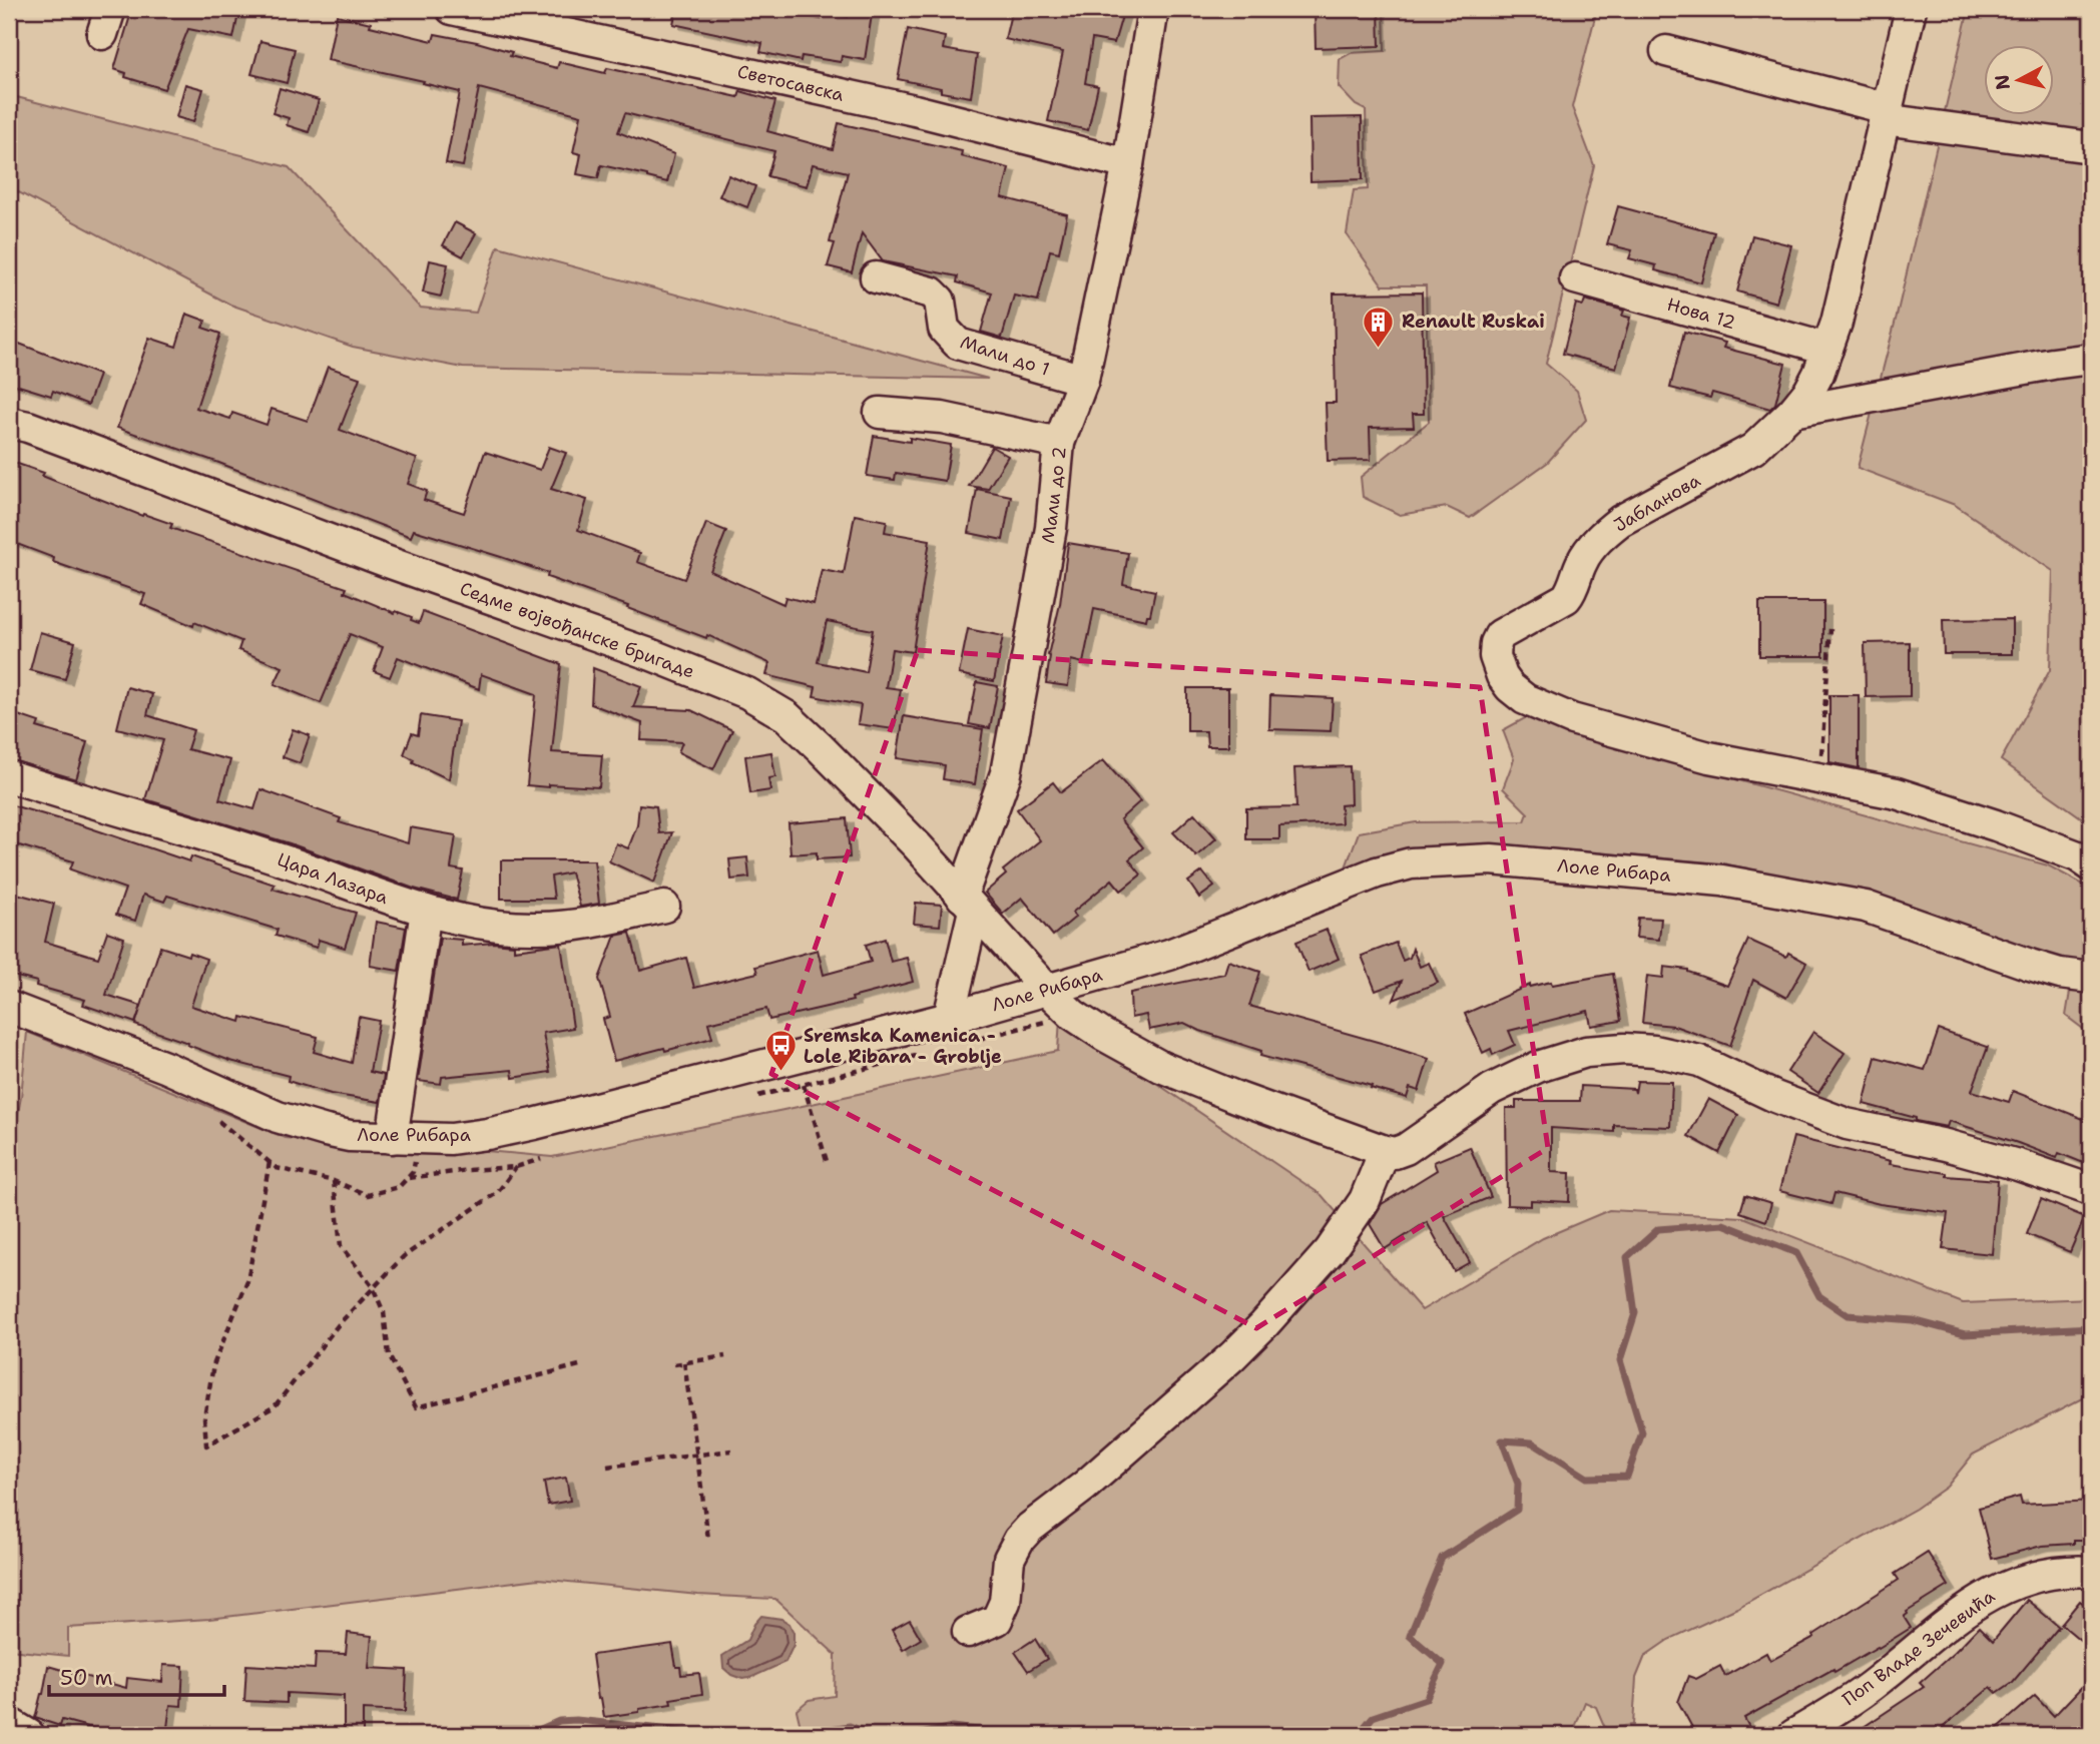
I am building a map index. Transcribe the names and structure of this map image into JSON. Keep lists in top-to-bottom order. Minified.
{"streets":{"street":["Светосавска","Нова 12","Мали до 1","Мали до 2","Јабланова","Седме војвођанске бригаде","Лоле Рибара","Цара Лазара","Поп Владе Зечевића"]},"crossings":[["Светосавска","Мали до 2"],["Нова 12","Јабланова"],["Мали до 1","Мали до 2"],["Мали до 2","Седме војвођанске бригаде"],["Мали до 2","Лоле Рибара"],["Седме војвођанске бригаде","Лоле Рибара"]],"places":{"building":["Renault Ruskai"],"bus stop":["Sremska Kamenica - Lole Ribara - Groblje"]},"scale_bar":"50 m","north":"left"}
